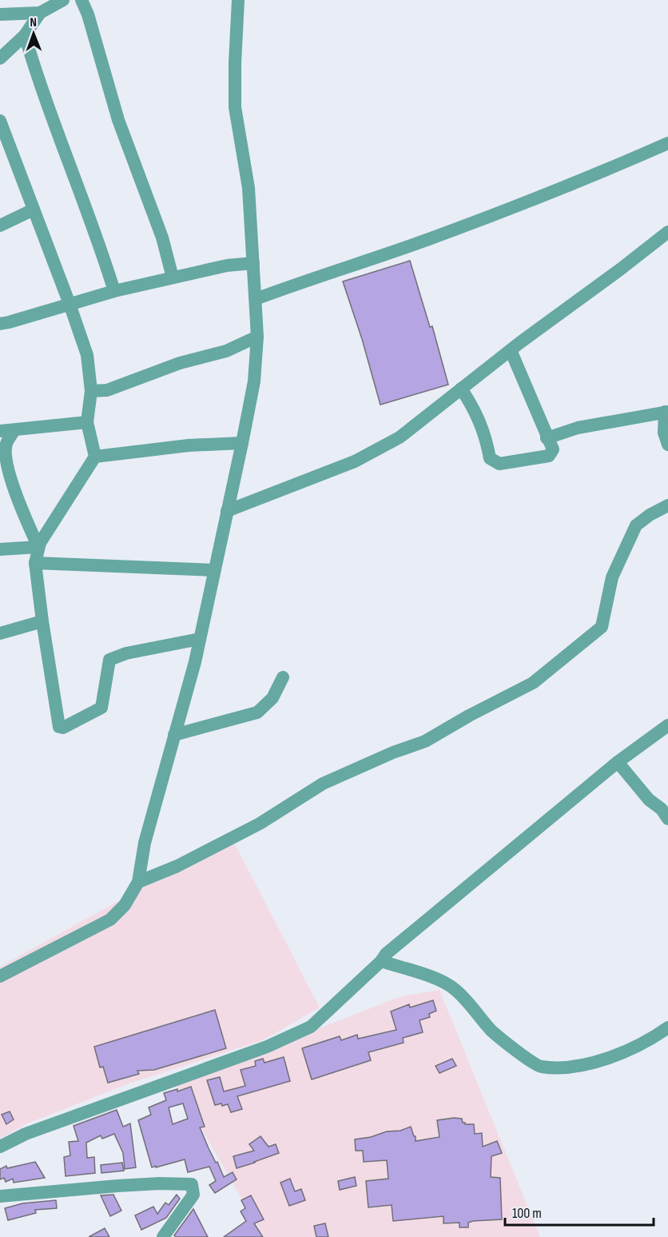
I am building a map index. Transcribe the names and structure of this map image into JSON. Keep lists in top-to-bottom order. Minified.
{"scale_bar":"100 m","north":"top"}
